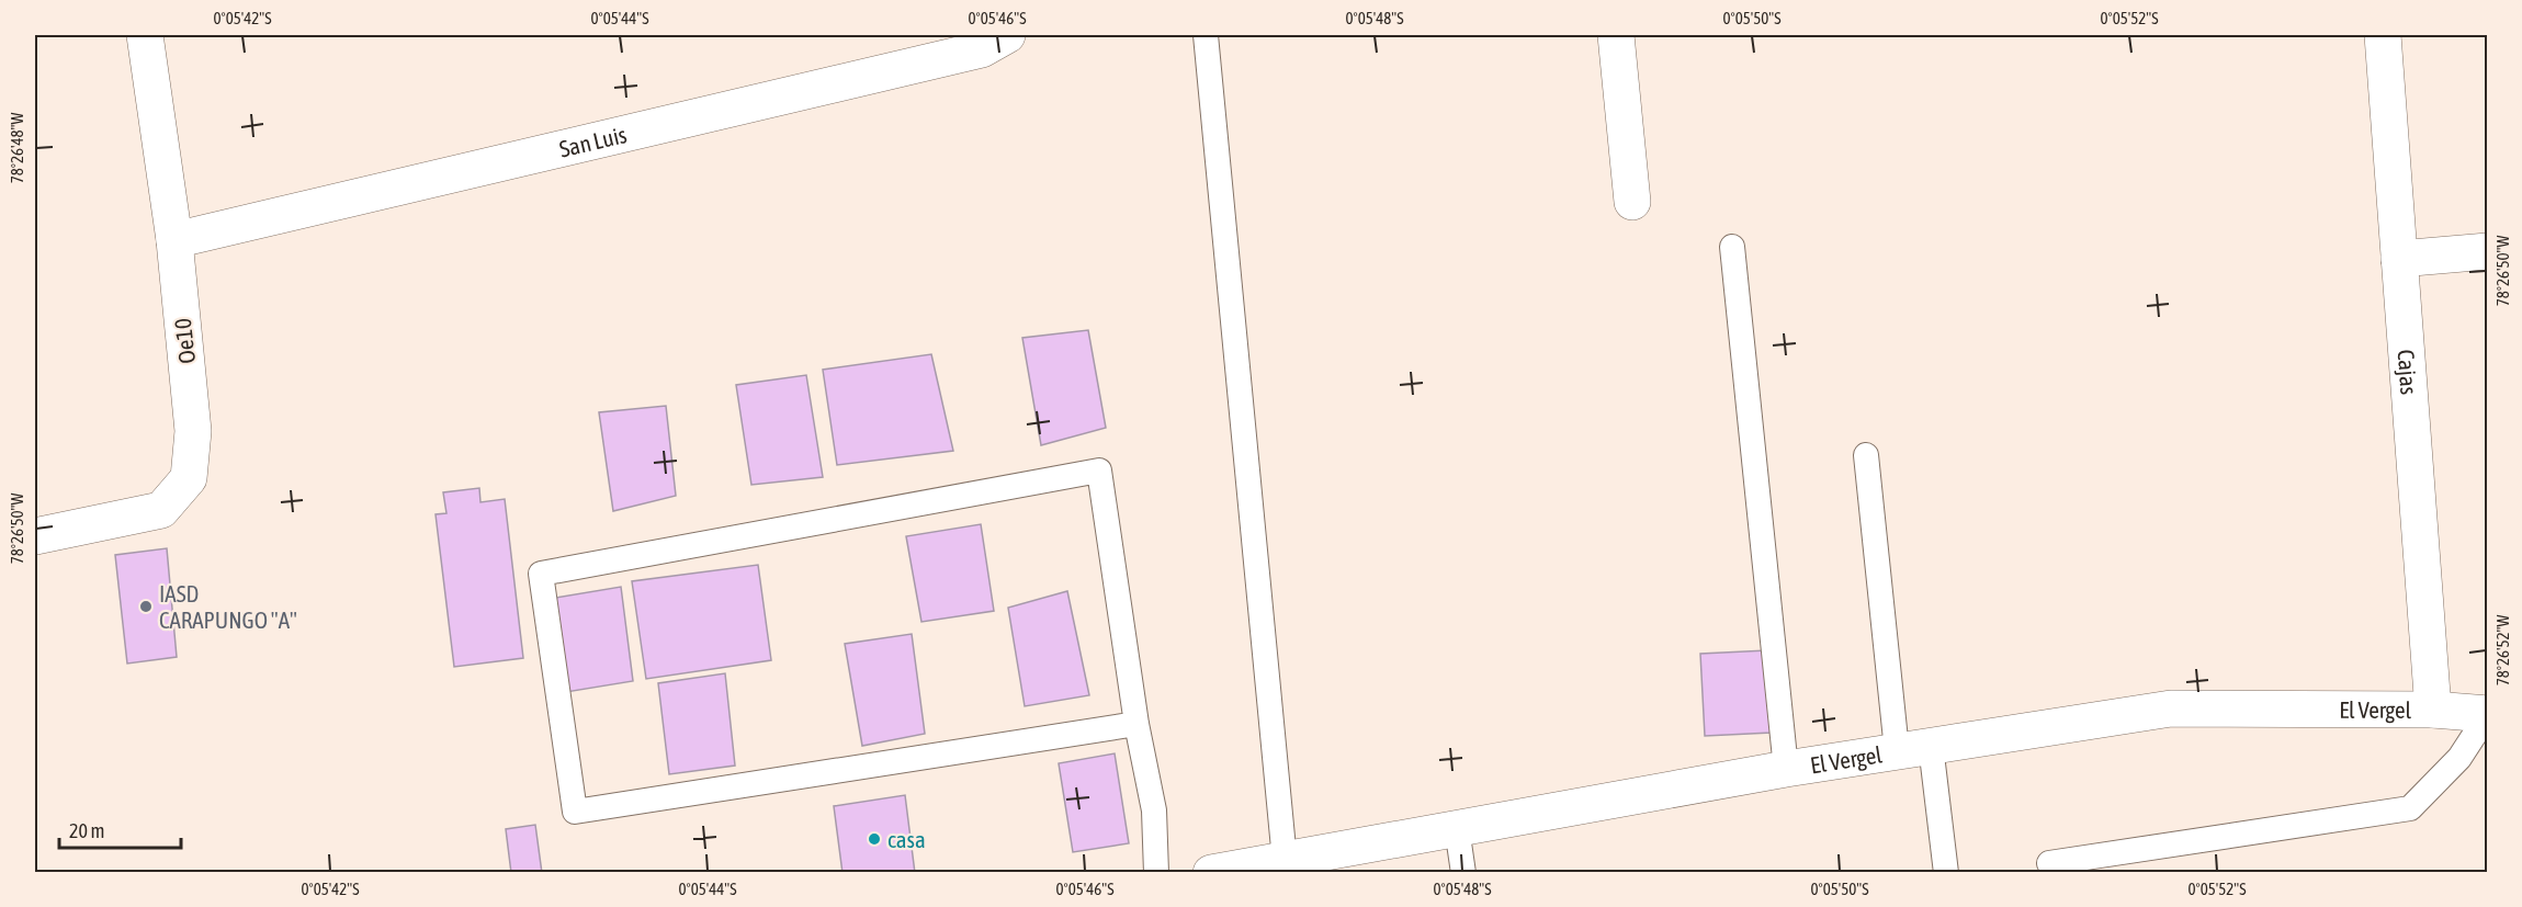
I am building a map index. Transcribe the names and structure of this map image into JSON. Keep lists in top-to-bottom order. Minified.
{"streets":{"street":["San Luis","Oe10","Cajas","El Vergel"]},"crossings":[["San Luis","Oe10"],["Cajas","El Vergel"]],"places":["IASD CARAPUNGO \"A\"","casa"],"scale_bar":"20 m","coordinates":["0°05'42\"S","0°05'44\"S","0°05'46\"S","0°05'48\"S","0°05'50\"S","0°05'52\"S","78°26'48\"W","78°26'50\"W","78°26'52\"W"]}
